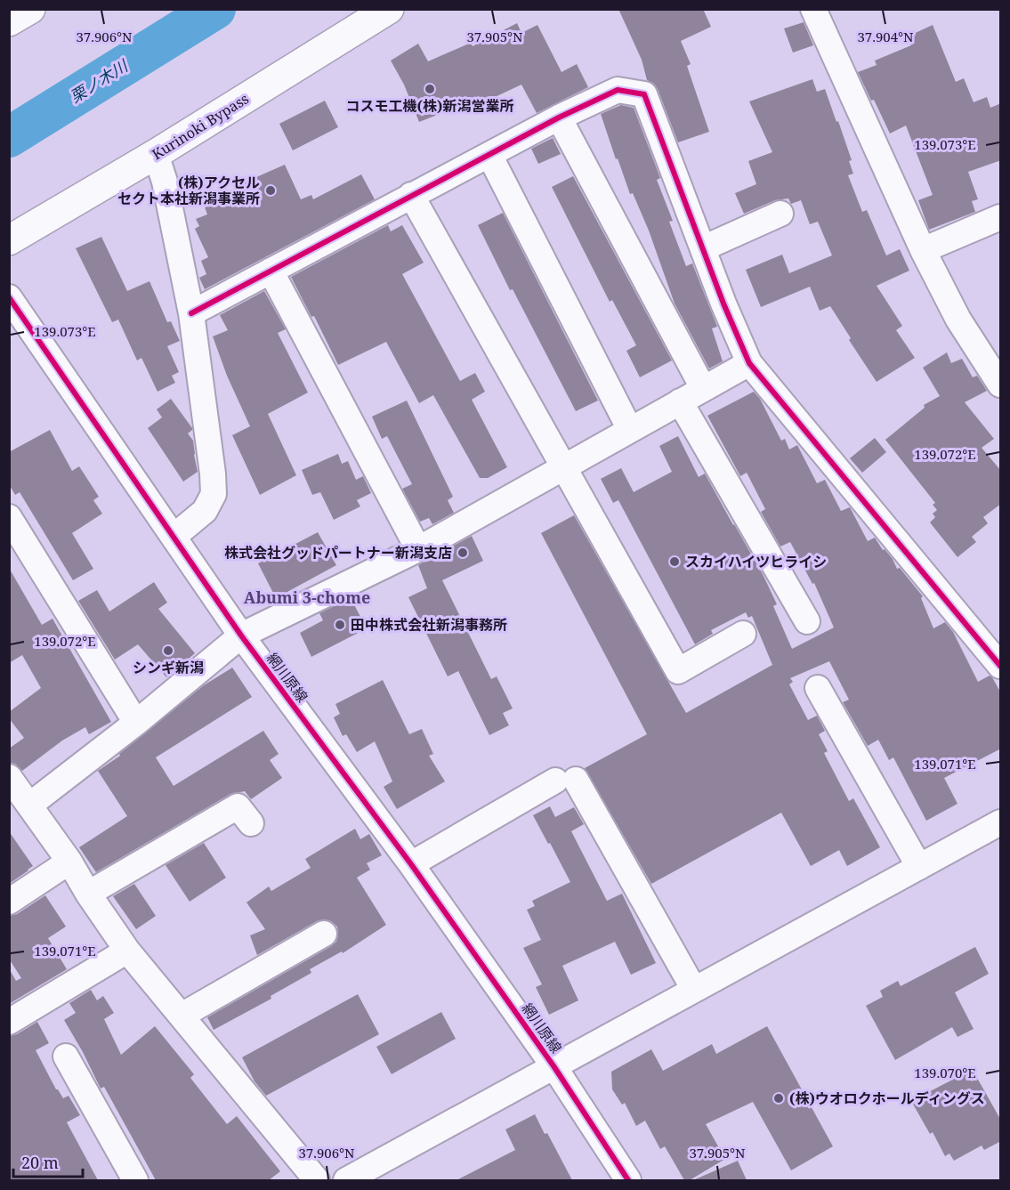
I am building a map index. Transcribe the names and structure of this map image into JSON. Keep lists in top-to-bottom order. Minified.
{"streets":{"highway":["Kurinoki Bypass"],"street":["網川原線"]},"districts":["Abumi 3-chome"],"water":["栗ノ木川"],"places":["コスモ工機(株)新潟営業所","(株)アクセル セクト本社新潟事業所","株式会社グッドパートナー新潟支店","スカイハイツヒライシ","田中株式会社新潟事務所","シンギ新潟","(株)ウオロクホールディングス"],"scale_bar":"20 m","coordinates":["37.906°N","37.905°N","37.904°N","139.073°E","139.072°E","139.071°E","139.070°E"]}
